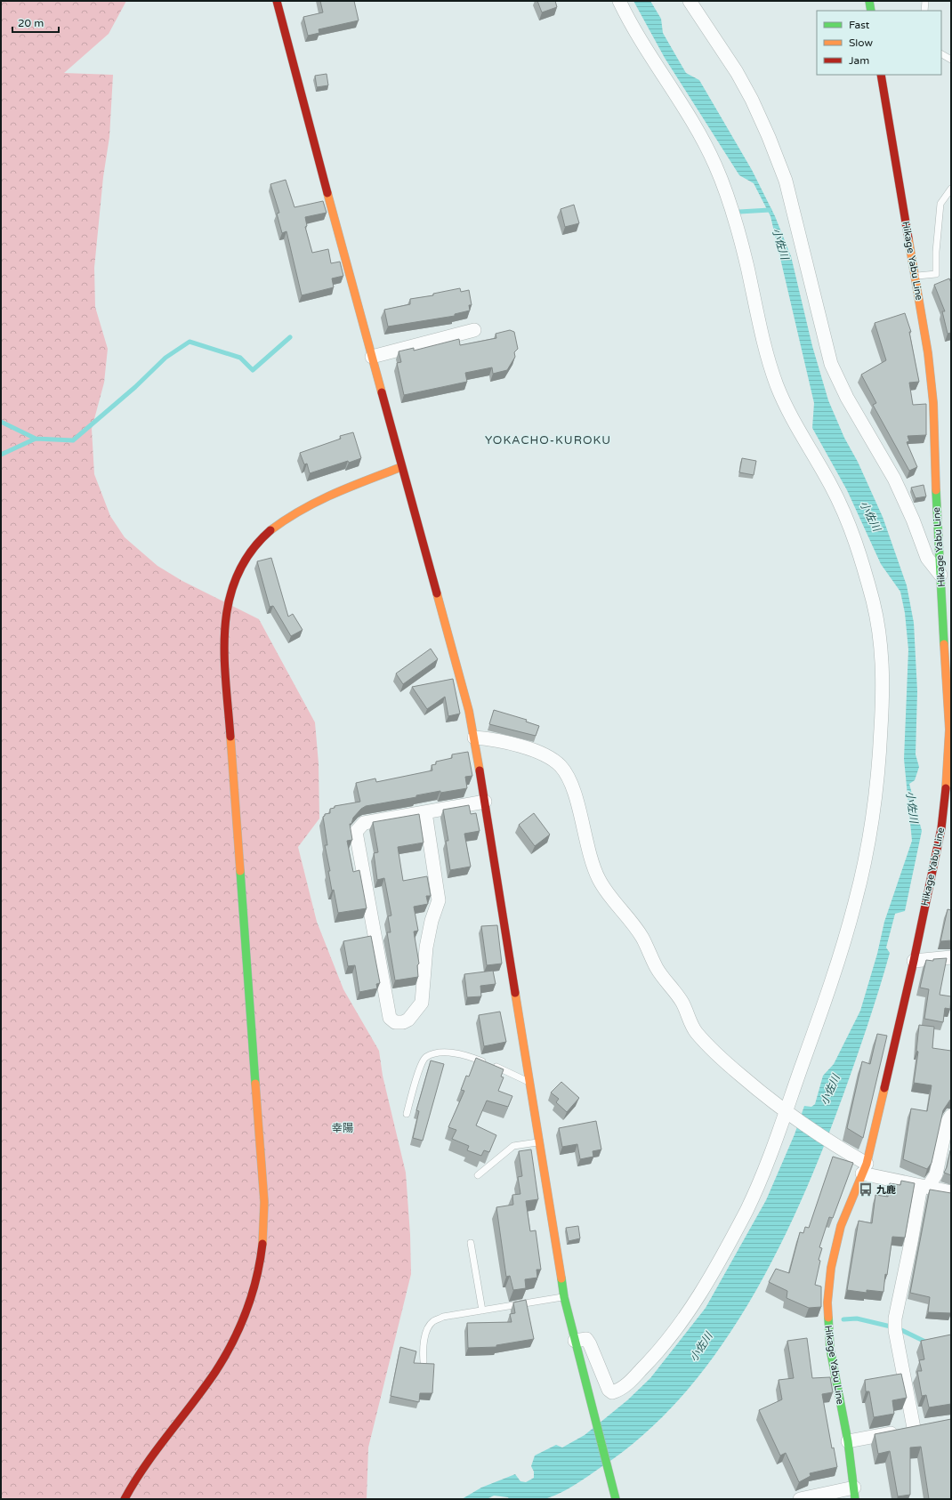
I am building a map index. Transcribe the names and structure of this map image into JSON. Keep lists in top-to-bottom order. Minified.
{"streets":{"street":["Hikage Yabu Line"]},"districts":["YOKACHO-KUROKU","幸陽"],"water":["小佐川"],"places":{"bus stop":["九鹿"]},"legend":["Fast","Slow","Jam"],"scale_bar":"20 m"}
